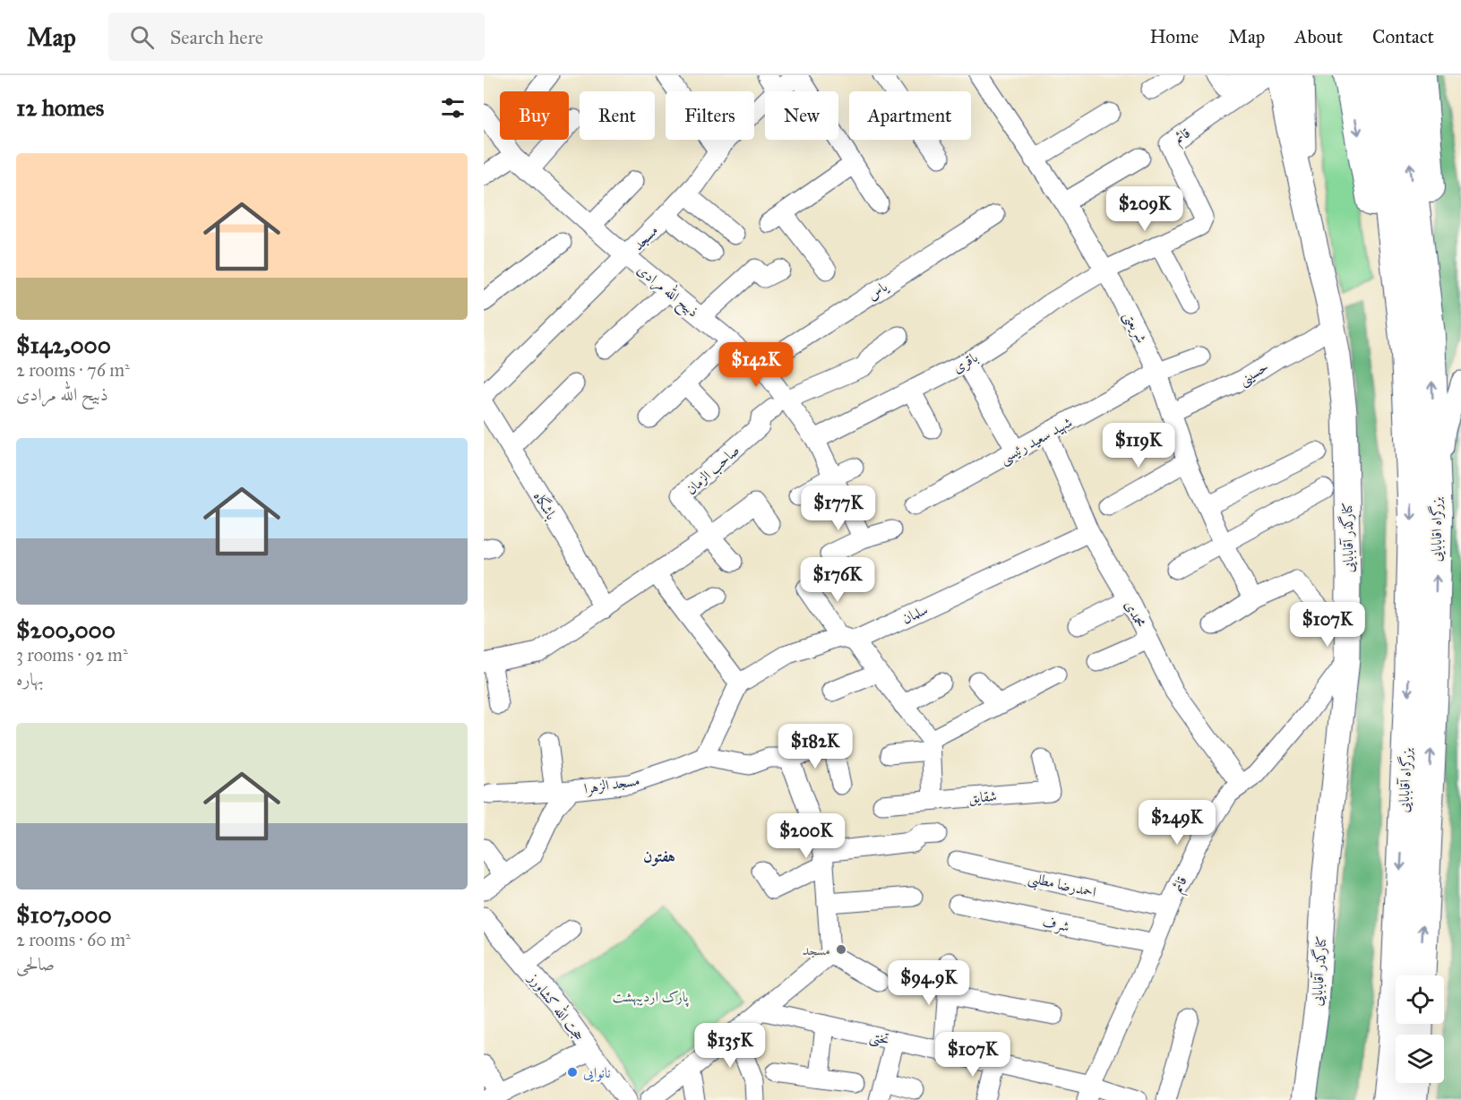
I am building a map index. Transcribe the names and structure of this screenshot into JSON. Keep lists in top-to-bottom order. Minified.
{"streets":{"highway":["بزرگراه اقابابایی","بزرگراه آقابابایی"],"main road":["کنارگذر آقابابایی"],"street":["قائم","مسجد","ذبیح الله مرادی","یاس","شریعتی","باقری","حسینی","شهید سعید رئیسی","صاحب الزمان","باشگاه","سلمان","محمدی","مسجد الزهرا","شقایق","احمدرضا مطلبی","شرف","حجت الله کشاورز","تختی"]},"crossings":[["قائم","کنارگذر آقابابایی"],["قائم","محمدی"],["قائم","احمدرضا مطلبی"],["قائم","شرف"],["قائم","تختی"],["مسجد","ذبیح الله مرادی"],["ذبیح الله مرادی","یاس"],["ذبیح الله مرادی","باقری"],["ذبیح الله مرادی","صاحب الزمان"],["شریعتی","باقری"],["شریعتی","حسینی"],["شریعتی","شهید سعید رئیسی"],["حسینی","کنارگذر آقابابایی"],["شهید سعید رئیسی","محمدی"],["سلمان","محمدی"]],"one_way":["بزرگراه آقابابایی"],"districts":["هفتون"],"parks":["پارک اردیبهشت"],"places":["مسجد","نانوایی"],"page":{"header":"Map","search":"Search here","nav":["Home","Map","About","Contact"],"heading":"12 homes","chip":["Buy","Rent","Filters","New","Apartment"],"list":[{"name":"$142,000","note":"2 rooms · 76 m² · ذبیح الله مرادی"},{"name":"$200,000","note":"3 rooms · 92 m² · بهاره"},{"name":"$107,000","note":"2 rooms · 60 m² · صالحی"}],"price":["$209K","$142K","$119K","$177K","$176K","$107K","$182K","$249K","$200K","$94.9K","$135K","$107K"]}}
